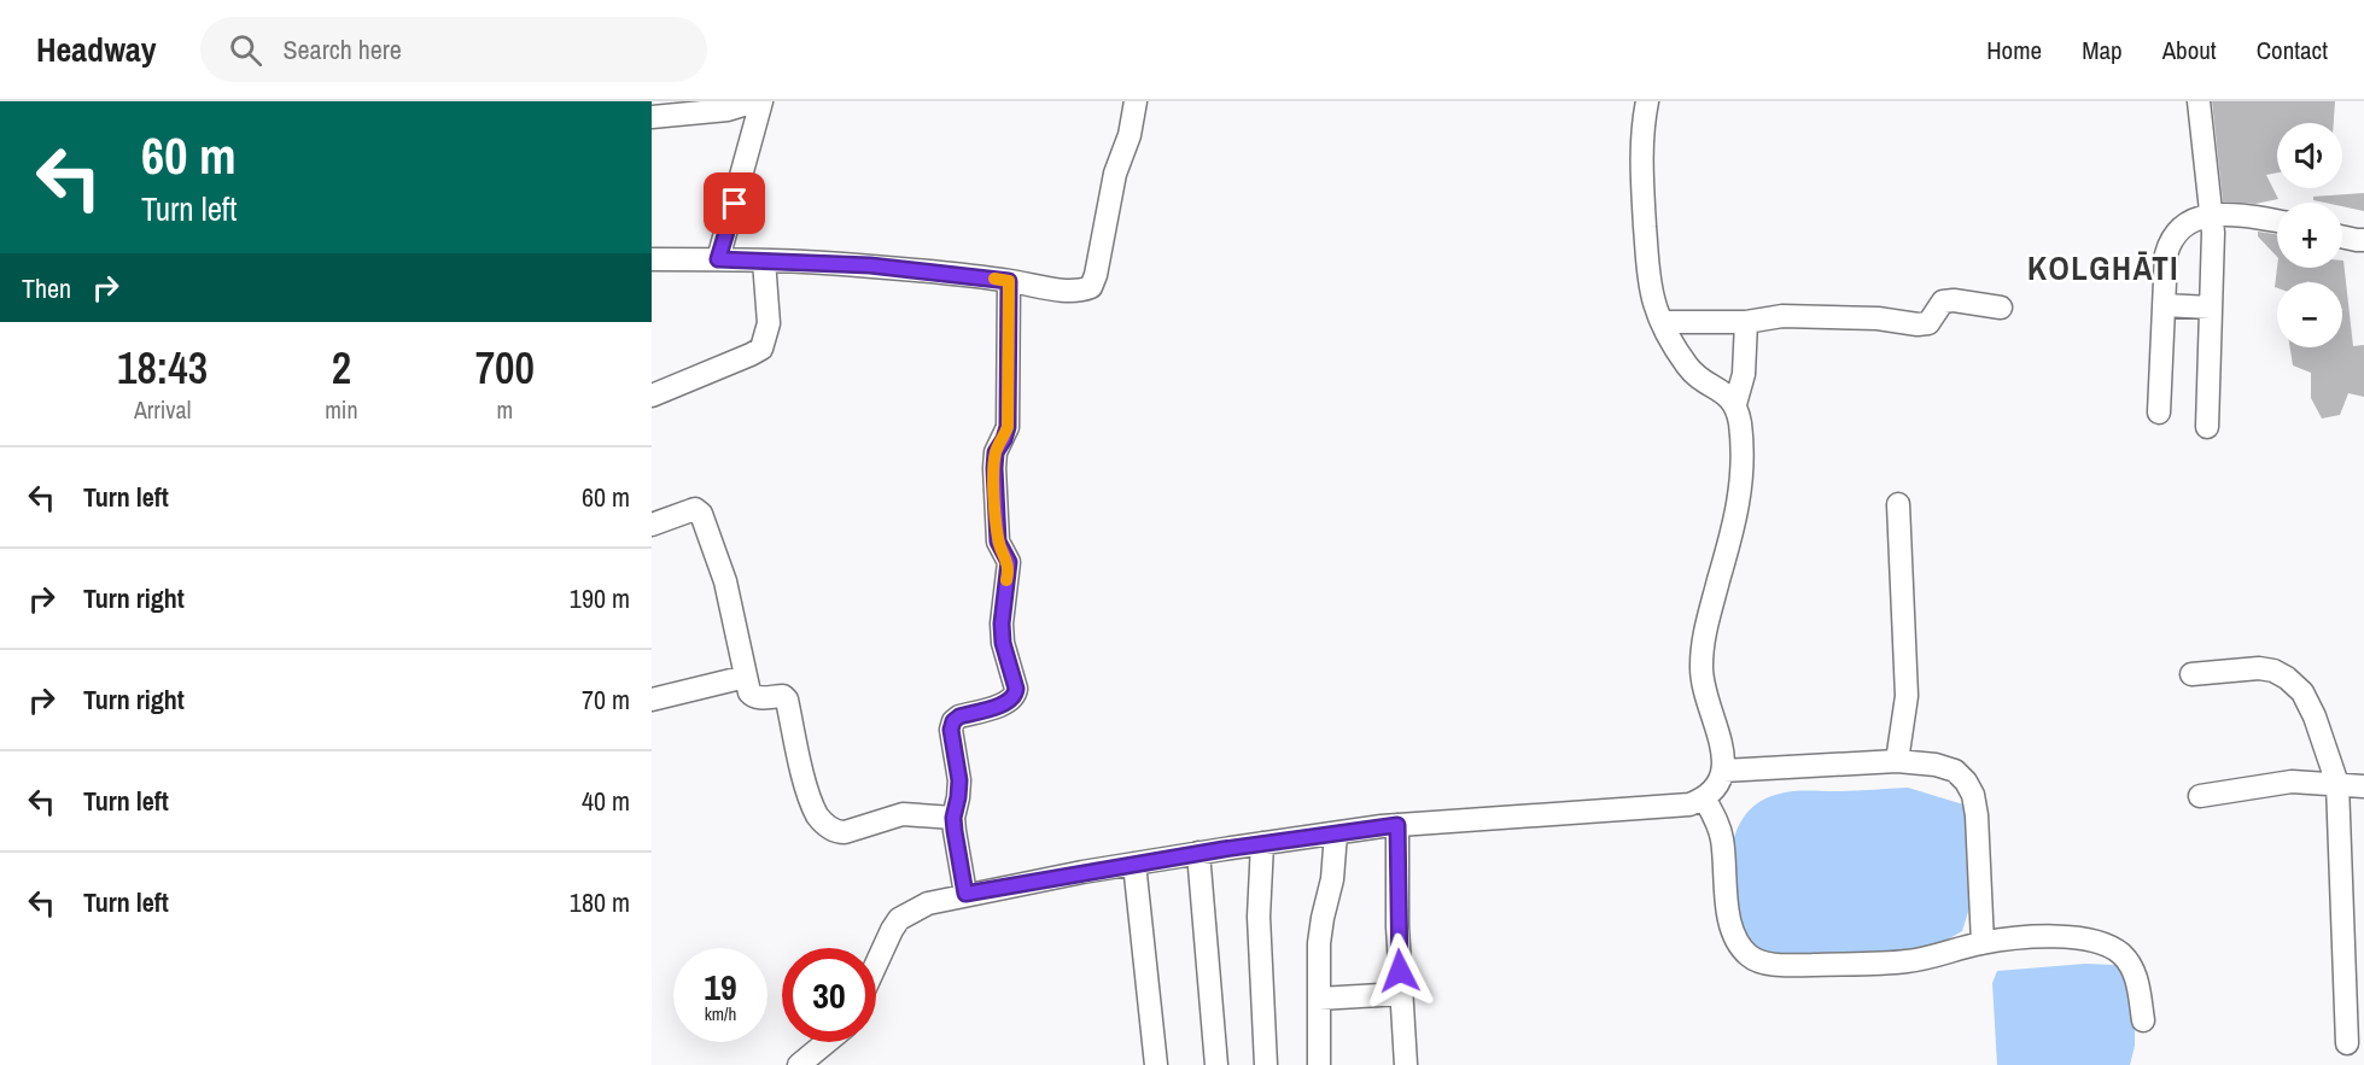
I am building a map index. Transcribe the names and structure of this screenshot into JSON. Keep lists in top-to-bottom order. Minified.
{"districts":["KOLGHĀTI"],"page":{"header":"Headway","search":"Search here","nav":["Home","Map","About","Contact"],"turn":["60 m","Turn left"],"map_buttons":["+","−"],"then":"Then","eta":["18:43","Arrival","2","min","700","m"],"list":[{"name":"Turn left","value":"60 m"},{"name":"Turn right","value":"190 m"},{"name":"Turn right","value":"70 m"},{"name":"Turn left","value":"40 m"},{"name":"Turn left","value":"180 m"}],"speed":"19 km/h","limit":"30"}}
